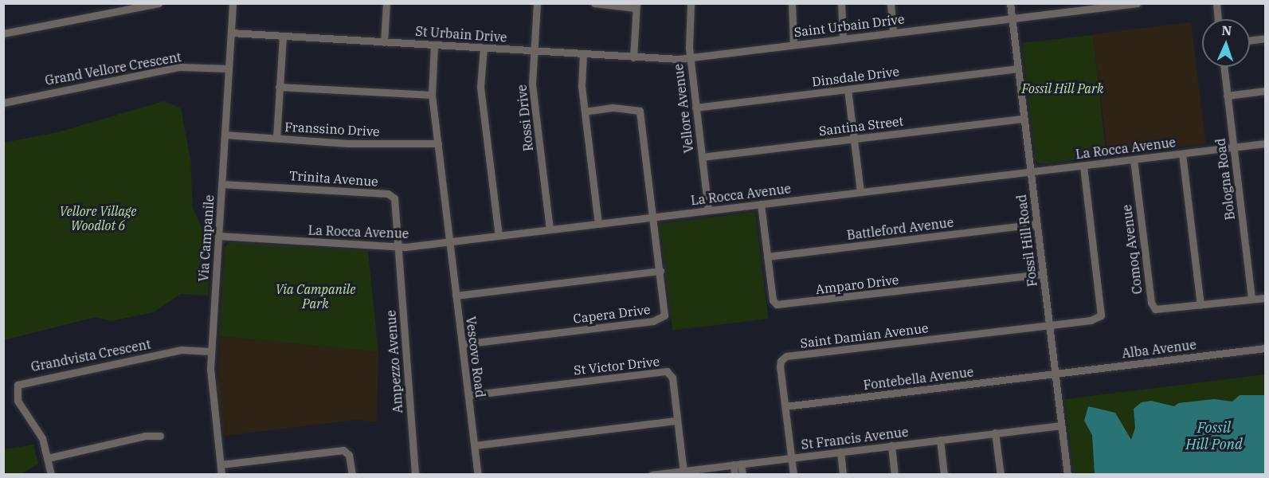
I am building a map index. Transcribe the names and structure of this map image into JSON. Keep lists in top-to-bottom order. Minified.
{"streets":{"street":["Saint Urbain Drive","St Urbain Drive","Grand Vellore Crescent","Dinsdale Drive","Vellore Avenue","Rossi Drive","Santina Street","Franssino Drive","La Rocca Avenue","Trinita Avenue","Bologna Road","Battleford Avenue","Via Campanile","Fossil Hill Road","Comoq Avenue","Amparo Drive","Capera Drive","Saint Damian Avenue","Alba Avenue","Grandvista Crescent","Vescovo Road","Ampezzo Avenue","St Victor Drive","Fontebella Avenue","St Francis Avenue"]},"crossings":[["Saint Urbain Drive","St Urbain Drive"],["Saint Urbain Drive","Vellore Avenue"],["Saint Urbain Drive","Fossil Hill Road"],["St Urbain Drive","Vellore Avenue"],["St Urbain Drive","Rossi Drive"],["St Urbain Drive","Via Campanile"],["St Urbain Drive","Vescovo Road"],["Grand Vellore Crescent","Via Campanile"],["Dinsdale Drive","Vellore Avenue"],["Dinsdale Drive","Fossil Hill Road"],["Vellore Avenue","Santina Street"],["Vellore Avenue","La Rocca Avenue"],["Rossi Drive","La Rocca Avenue"],["Santina Street","Fossil Hill Road"],["Franssino Drive","Via Campanile"],["Franssino Drive","Vescovo Road"],["La Rocca Avenue","Trinita Avenue"],["La Rocca Avenue","Bologna Road"],["La Rocca Avenue","Via Campanile"],["La Rocca Avenue","Fossil Hill Road"],["La Rocca Avenue","Comoq Avenue"],["La Rocca Avenue","Amparo Drive"],["La Rocca Avenue","Capera Drive"],["La Rocca Avenue","Vescovo Road"],["La Rocca Avenue","Ampezzo Avenue"],["Trinita Avenue","Via Campanile"],["Trinita Avenue","Ampezzo Avenue"],["Bologna Road","Comoq Avenue"],["Battleford Avenue","Fossil Hill Road"],["Battleford Avenue","Amparo Drive"],["Via Campanile","Grandvista Crescent"],["Fossil Hill Road","Amparo Drive"],["Fossil Hill Road","Saint Damian Avenue"],["Fossil Hill Road","Alba Avenue"],["Fossil Hill Road","Fontebella Avenue"],["Fossil Hill Road","St Francis Avenue"],["Capera Drive","Vescovo Road"],["Saint Damian Avenue","Fontebella Avenue"],["Saint Damian Avenue","St Francis Avenue"],["Alba Avenue","Fontebella Avenue"],["Vescovo Road","St Victor Drive"],["St Victor Drive","St Francis Avenue"]],"water":["Fossil Hill Pond"],"parks":["Fossil Hill Park","Vellore Village Woodlot 6","Via Campanile Park"],"north":"top"}
